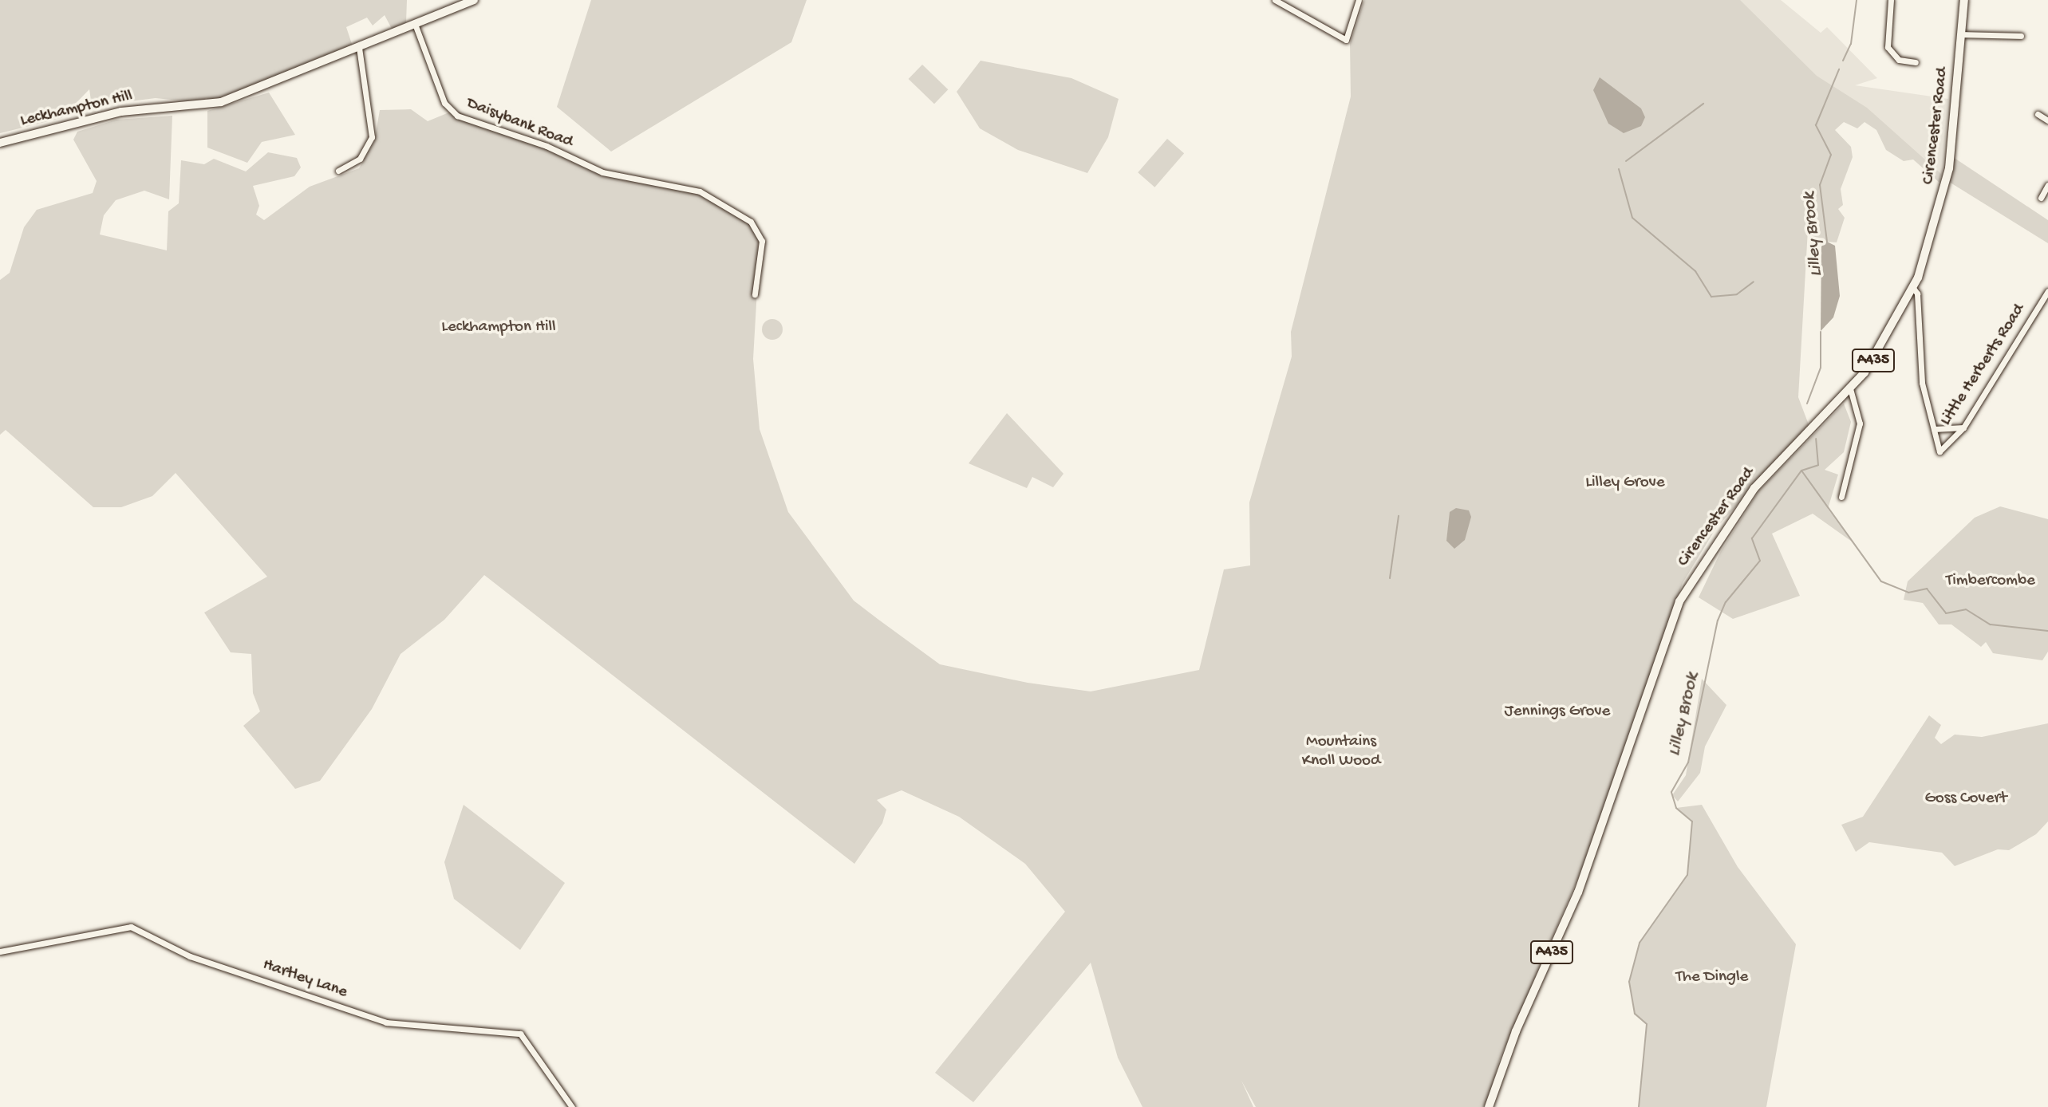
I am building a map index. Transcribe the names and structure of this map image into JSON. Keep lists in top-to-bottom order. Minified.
{"streets":{"main road":["Leckhampton Hill","Cirencester Road","A435"],"street":["Daisybank Road","Little Herberts Road","Hartley Lane"]},"crossings":[["Leckhampton Hill","Daisybank Road"]],"water":["Lilley Brook"],"parks":["Leckhampton Hill","Lilley Grove","Timbercombe","Jennings Grove","Mountains Knoll Wood","Goss Covert","The Dingle"]}
